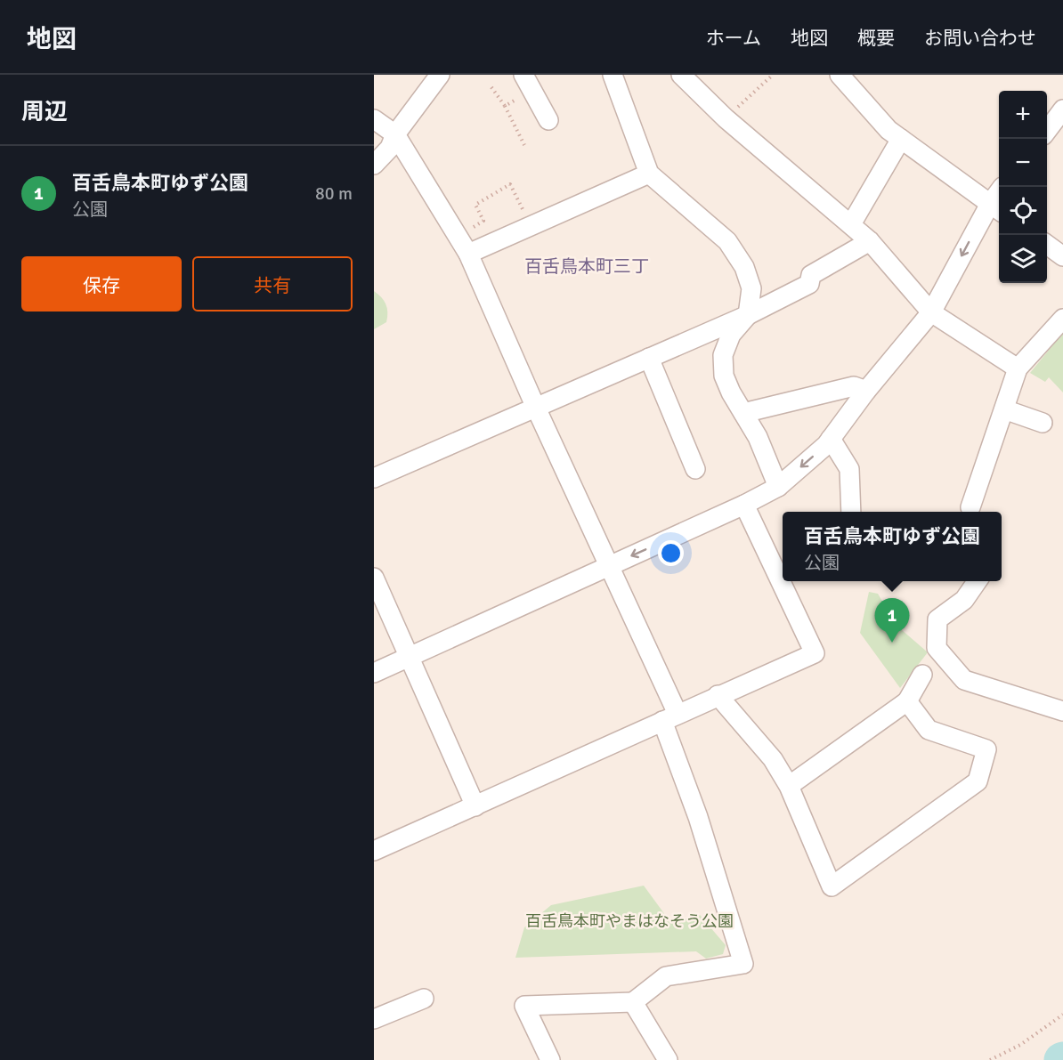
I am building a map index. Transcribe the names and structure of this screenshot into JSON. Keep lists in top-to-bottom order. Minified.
{"districts":["百舌鳥本町三丁"],"parks":["百舌鳥本町やまはなそう公園"],"page":{"header":"地図","nav":["ホーム","地図","概要","お問い合わせ"],"heading":"周辺","map_buttons":["+","−"],"list":[{"mark":"1","name":"百舌鳥本町ゆず公園","note":"公園","value":"80 m"}],"buttons":["保存","共有"],"popup":["百舌鳥本町ゆず公園","公園"],"pins":"1"}}
